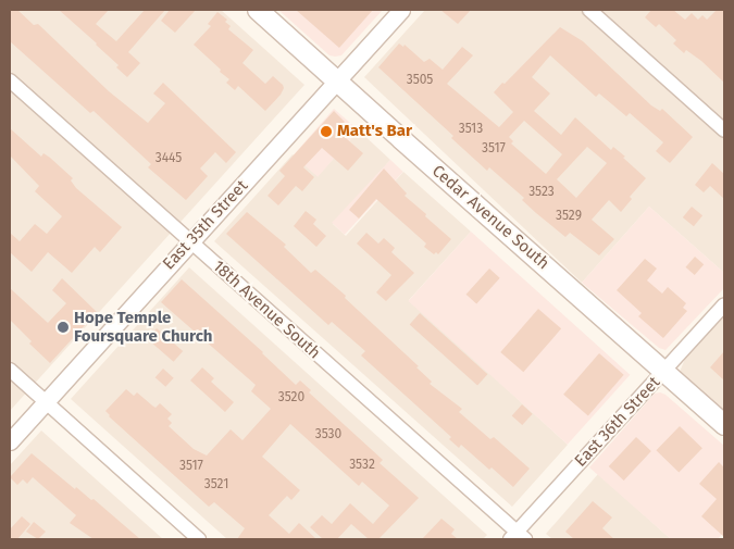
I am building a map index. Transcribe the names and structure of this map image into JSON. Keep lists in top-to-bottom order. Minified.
{"streets":{"main road":["Cedar Avenue South"],"street":["East 35th Street","18th Avenue South","East 36th Street"]},"crossings":[["Cedar Avenue South","East 35th Street"],["Cedar Avenue South","East 36th Street"],["East 35th Street","18th Avenue South"],["18th Avenue South","East 36th Street"]],"places":["Matt's Bar","Hope Temple Foursquare Church"],"house_numbers":["3505","3513","3517","3445","3523","3529","3520","3530","3532","3517","3521"]}
